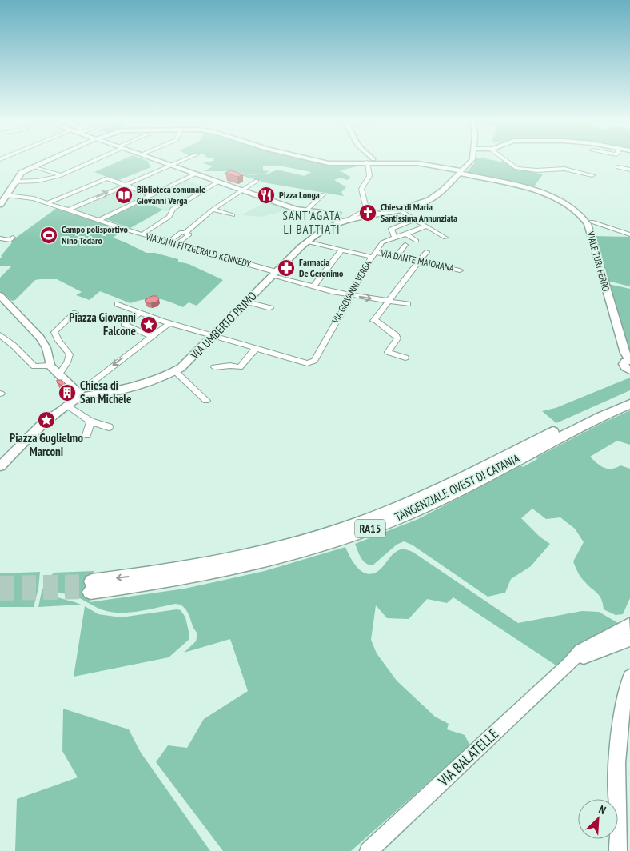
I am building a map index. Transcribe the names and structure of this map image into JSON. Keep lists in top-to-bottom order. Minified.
{"streets":{"highway":["TANGENZIALE OVEST DI CATANIA","RA15"],"main road":["VIALE TURI FERRO","VIA UMBERTO PRIMO","VIA BALATELLE"],"street":["VIA JOHN FITZGERALD KENNEDY","VIA DANTE MAIORANA","VIA GIOVANNI VERGA"]},"crossings":[["VIA JOHN FITZGERALD KENNEDY","VIALE TURI FERRO"],["VIA JOHN FITZGERALD KENNEDY","VIA GIOVANNI VERGA"],["VIA JOHN FITZGERALD KENNEDY","VIA UMBERTO PRIMO"],["VIA DANTE MAIORANA","VIA GIOVANNI VERGA"],["VIA DANTE MAIORANA","VIA UMBERTO PRIMO"],["VIALE TURI FERRO","VIA UMBERTO PRIMO"]],"districts":["SANT'AGATA LI BATTIATI"],"places":{"library":["Biblioteca comunale Giovanni Verga"],"restaurant":["Pizza Longa"],"church":["Chiesa di Maria Santissima Annunziata"],"sports":["Campo polisportivo Nino Todaro"],"pharmacy":["Farmacia De Geronimo"],"place":["Piazza Giovanni Falcone","Piazza Guglielmo Marconi"],"building":["Chiesa di San Michele"]},"north":"top right"}
